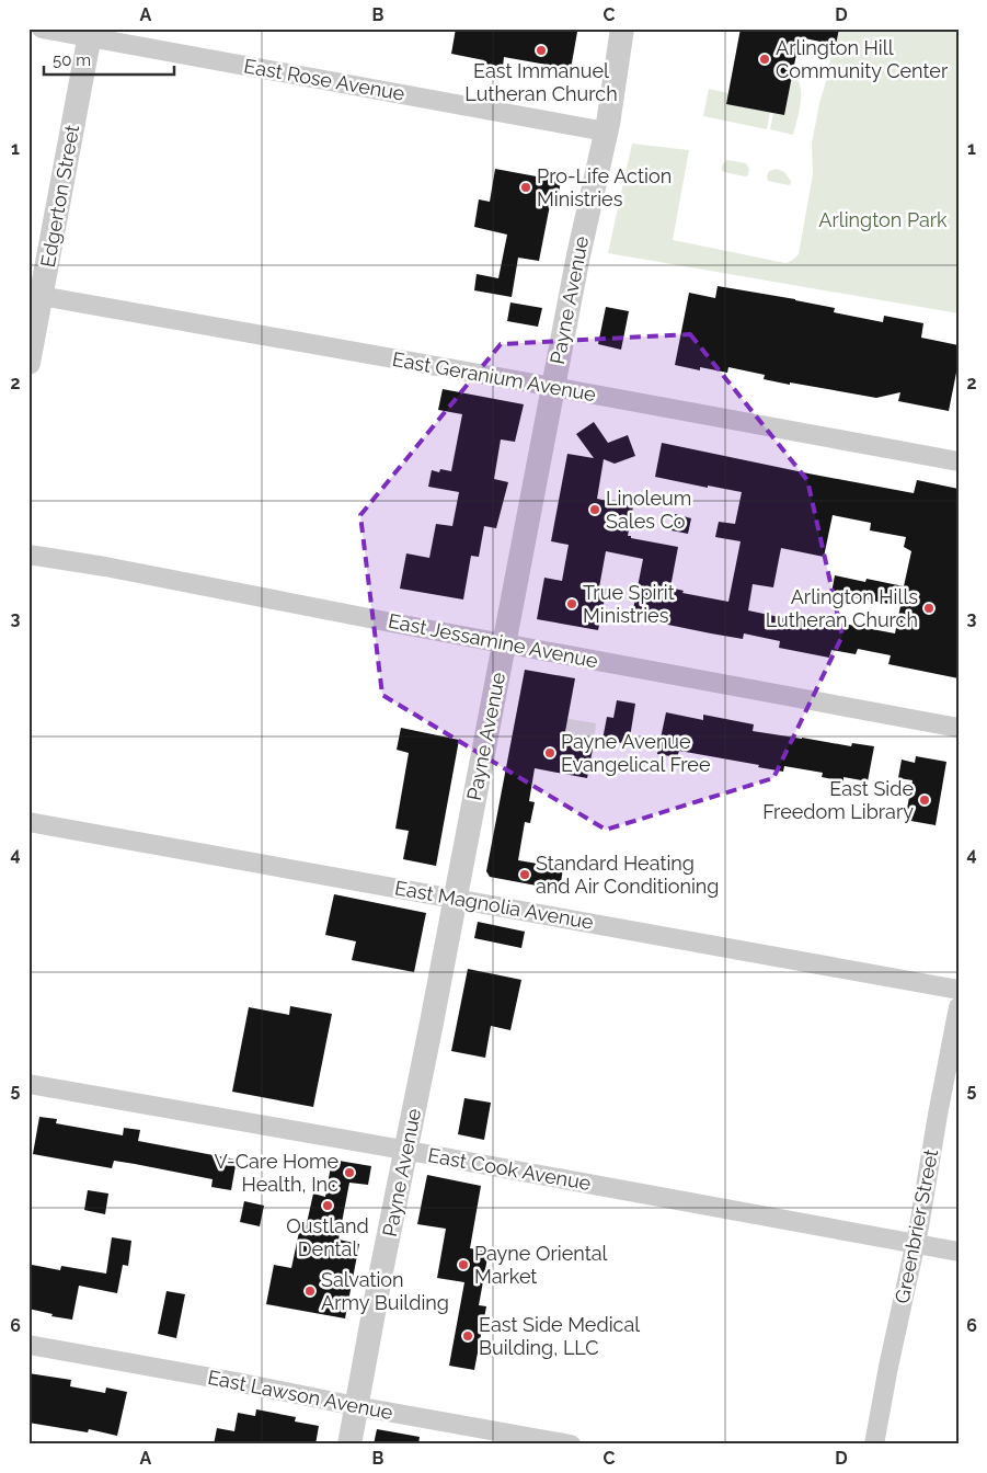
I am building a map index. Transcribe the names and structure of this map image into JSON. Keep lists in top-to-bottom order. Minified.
{"streets":{"street":["East Rose Avenue","Edgerton Street","Payne Avenue","East Geranium Avenue","East Jessamine Avenue","East Magnolia Avenue","East Cook Avenue","Greenbrier Street","East Lawson Avenue"]},"crossings":[["East Rose Avenue","Edgerton Street"],["East Rose Avenue","Payne Avenue"],["Edgerton Street","East Geranium Avenue"],["Payne Avenue","East Geranium Avenue"],["Payne Avenue","East Jessamine Avenue"],["Payne Avenue","East Magnolia Avenue"],["Payne Avenue","East Cook Avenue"],["Payne Avenue","East Lawson Avenue"],["East Cook Avenue","Greenbrier Street"]],"parks":["Arlington Park"],"places":["East Immanuel Lutheran Church","Arlington Hill Community Center","Pro-Life Action Ministries","Linoleum Sales Co","True Spirit Ministries","Arlington Hills Lutheran Church","Payne Avenue Evangelical Free","East Side Freedom Library","Standard Heating and Air Conditioning","V-Care Home Health, Inc","Oustland Dental","Payne Oriental Market","Salvation Army Building","East Side Medical Building, LLC"],"scale_bar":"50 m","grid":{"columns":["A","B","C","D"],"rows":["1","2","3","4","5","6"]}}
